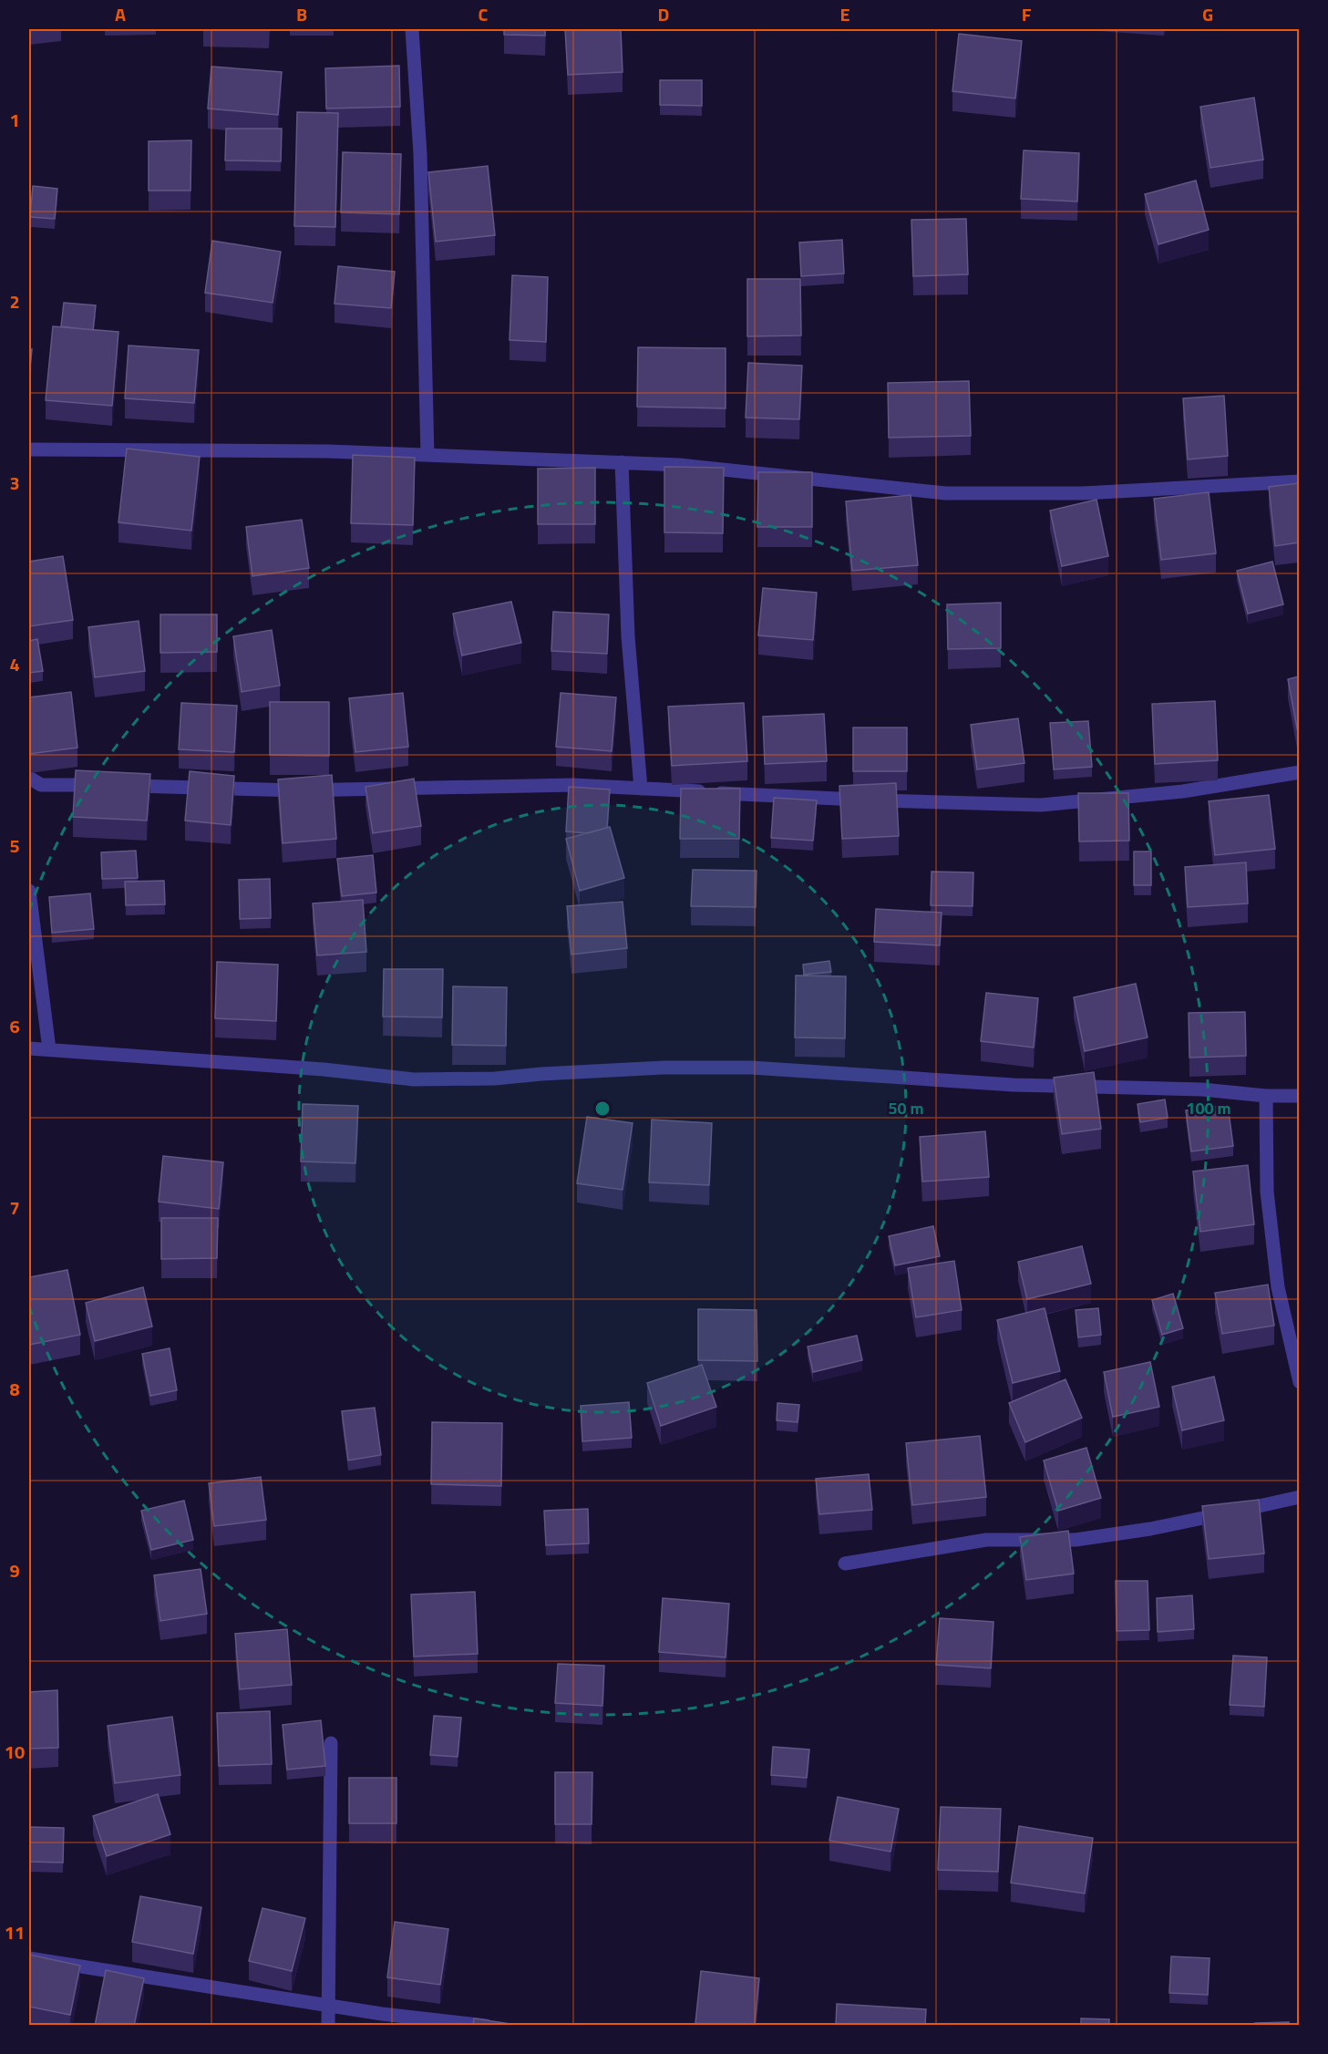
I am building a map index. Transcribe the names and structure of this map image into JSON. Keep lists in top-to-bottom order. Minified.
{"grid":{"columns":["A","B","C","D","E","F","G"],"rows":["1","2","3","4","5","6","7","8","9","10","11"]},"rings":["50 m","100 m"]}
